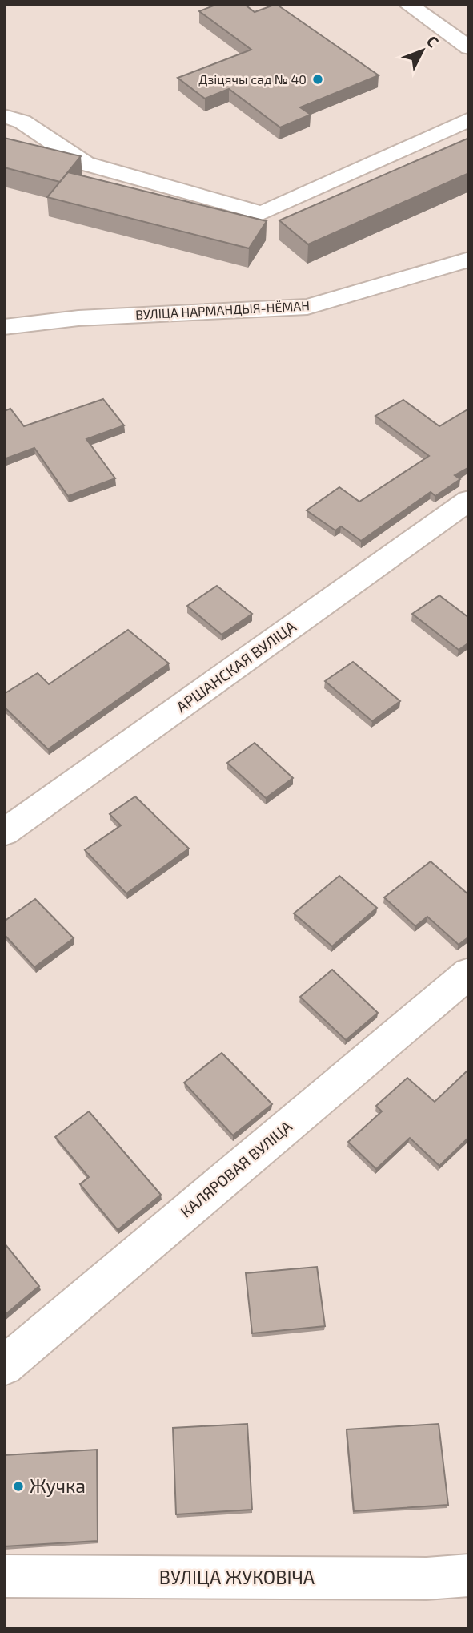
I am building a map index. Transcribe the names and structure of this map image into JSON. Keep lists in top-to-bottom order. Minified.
{"streets":{"street":["ВУЛІЦА НАРМАНДЫЯ-НЁМАН","АРШАНСКАЯ ВУЛІЦА","КАЛЯРОВАЯ ВУЛІЦА","ВУЛІЦА ЖУКОВІЧА"]},"places":["Дзіцячы сад № 40","Жучка"],"north":"top right"}
